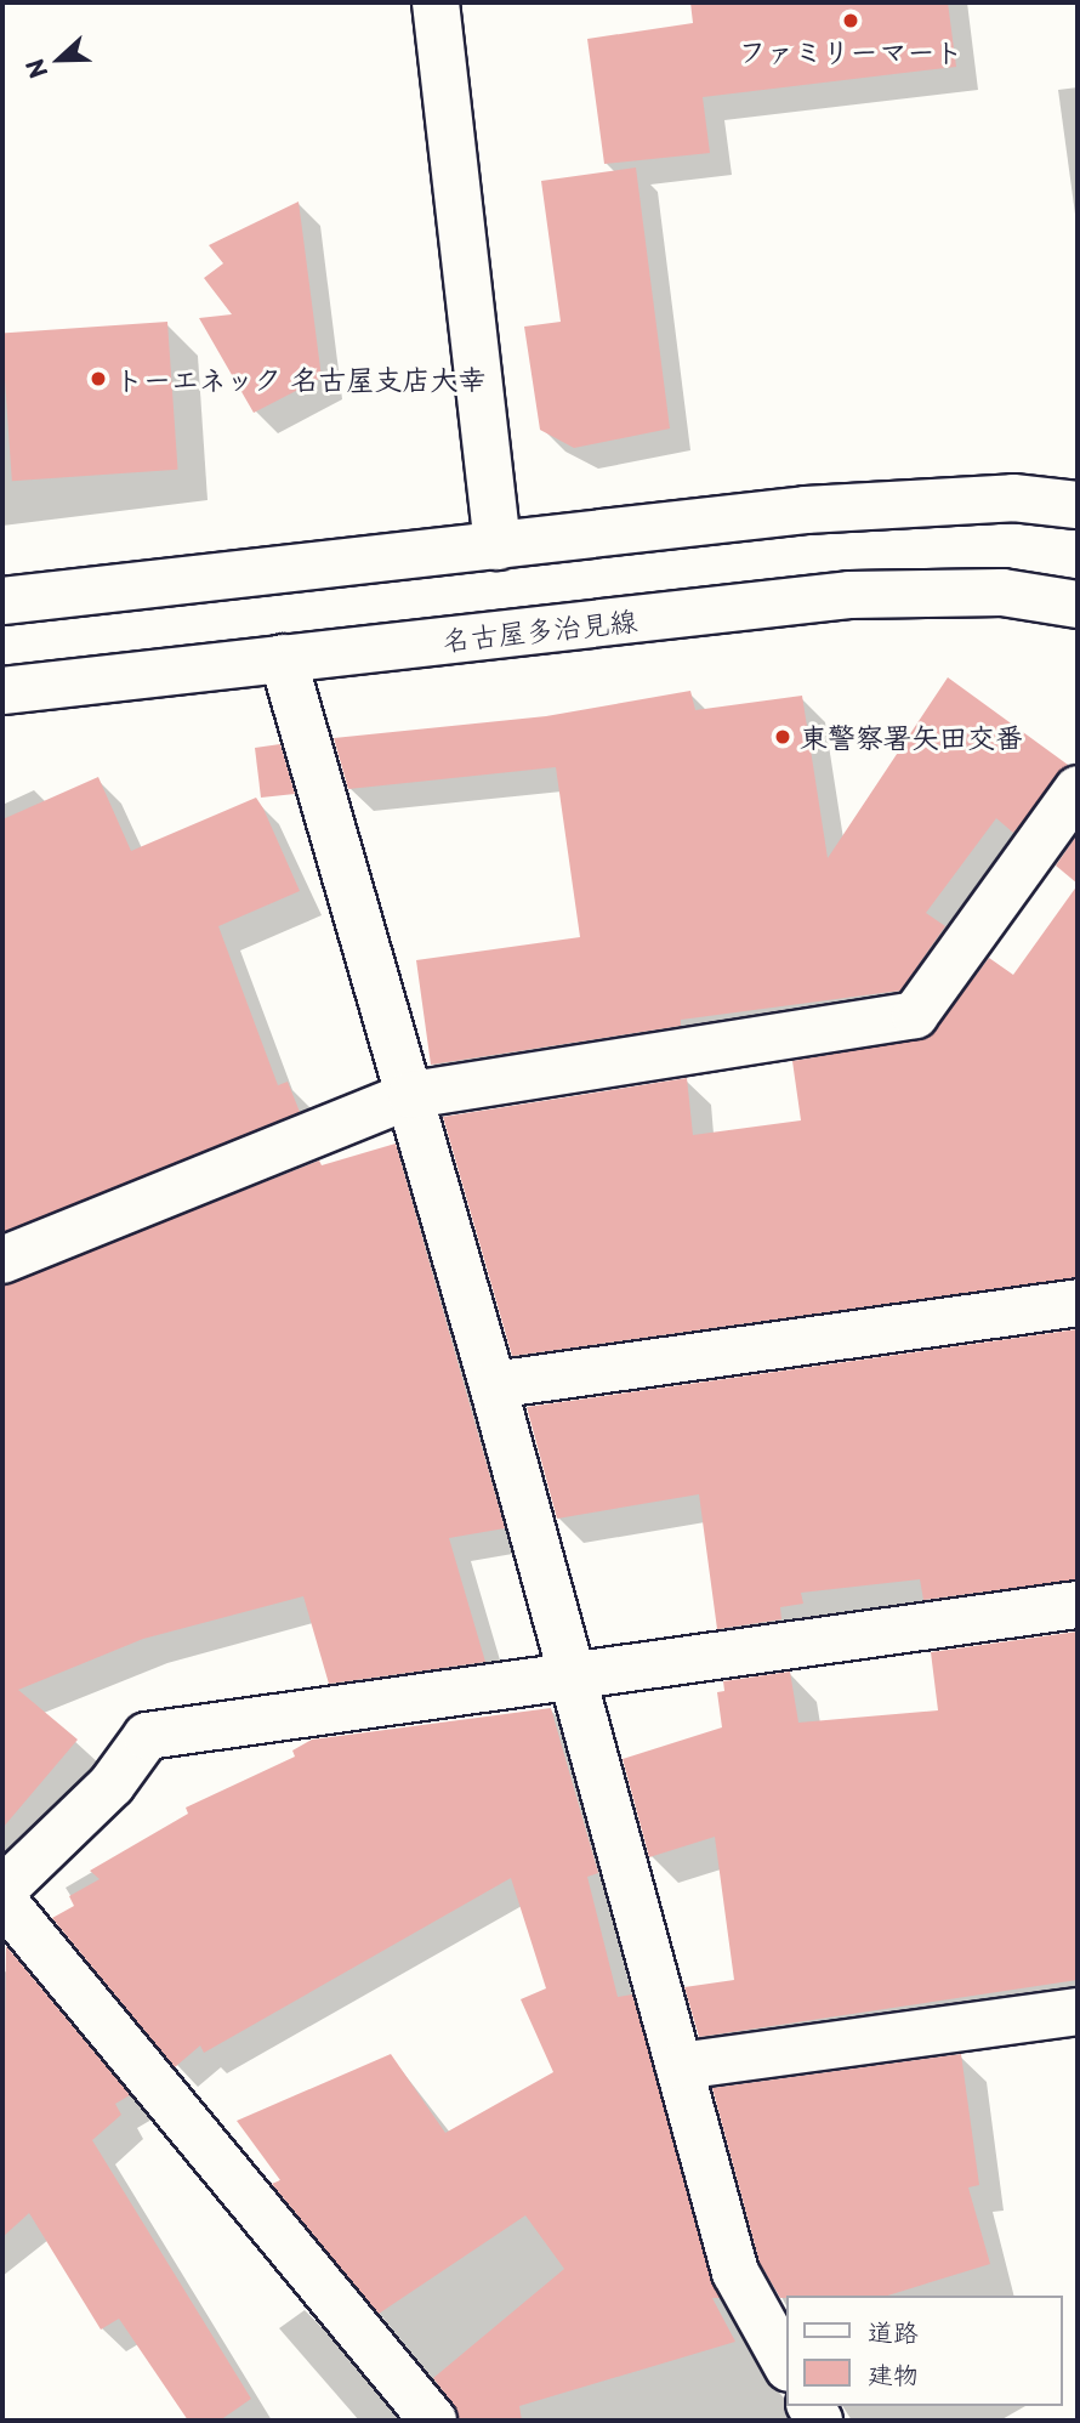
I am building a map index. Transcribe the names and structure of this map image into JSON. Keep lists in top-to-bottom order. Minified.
{"streets":{"street":["名古屋多治見線"]},"places":["ファミリーマート","トーエネック 名古屋支店大幸","東警察署矢田交番"],"legend":["道路","建物"],"north":"left"}
